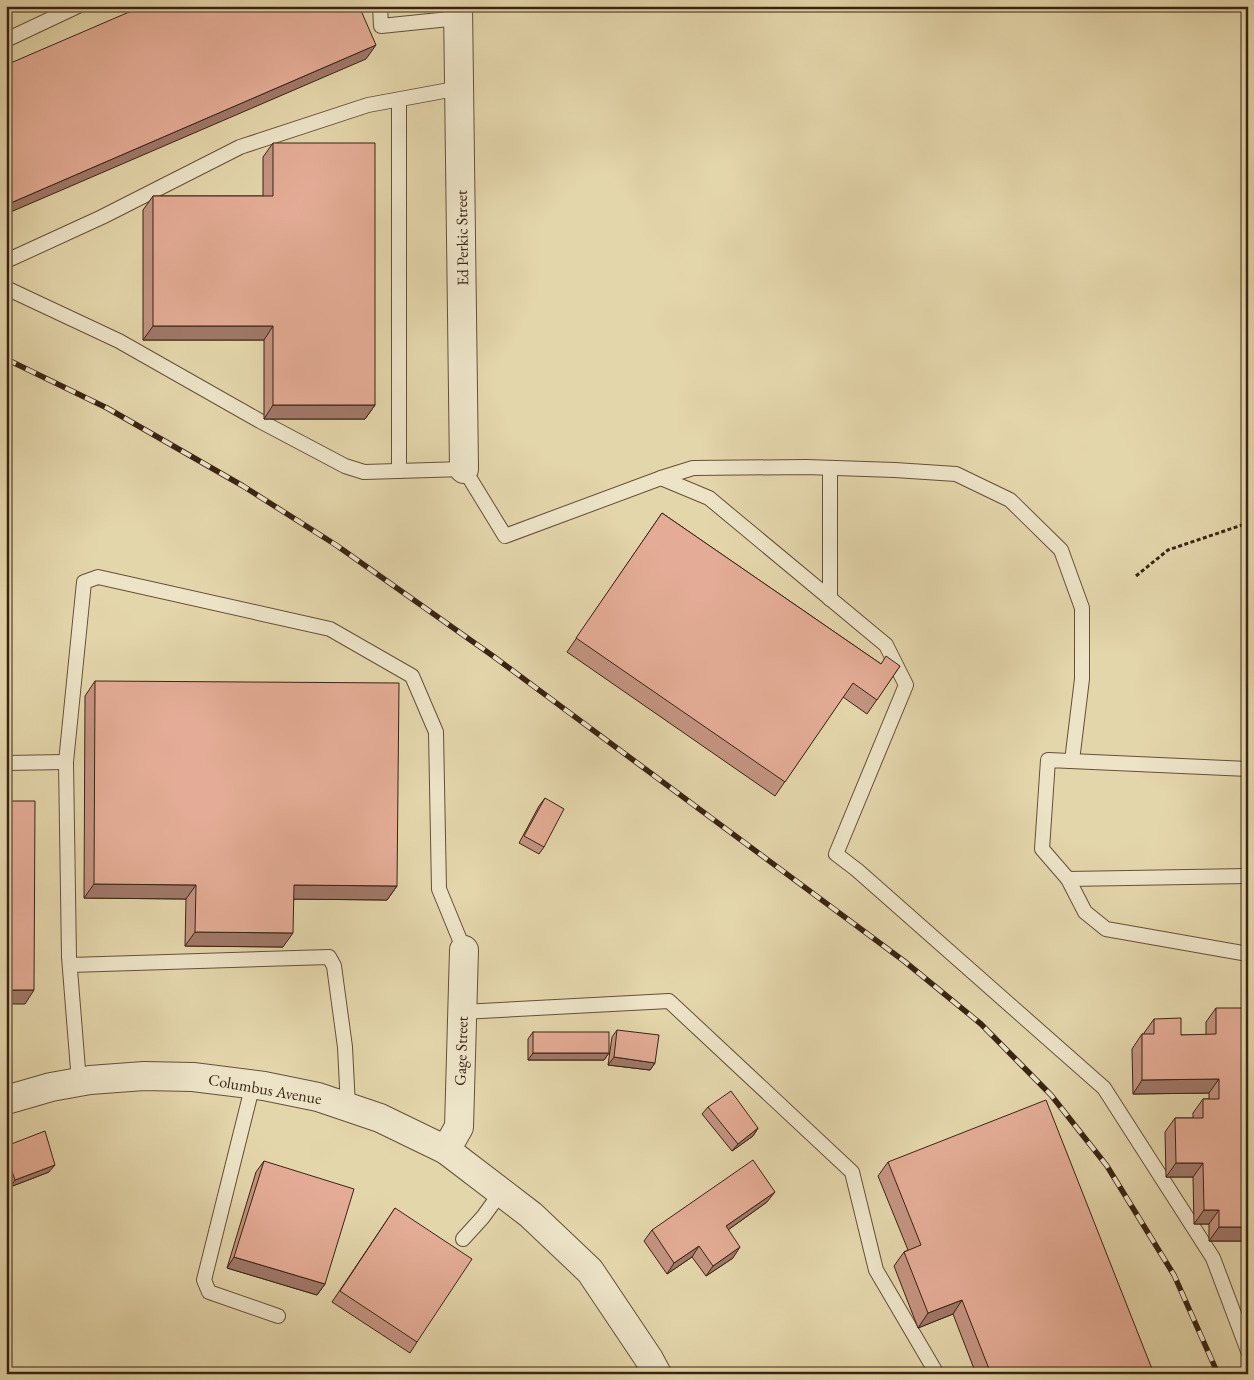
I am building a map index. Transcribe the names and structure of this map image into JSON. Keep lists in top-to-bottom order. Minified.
{"streets":{"street":["Ed Perkic Street","Gage Street","Columbus Avenue"]},"crossings":[["Gage Street","Columbus Avenue"]]}
